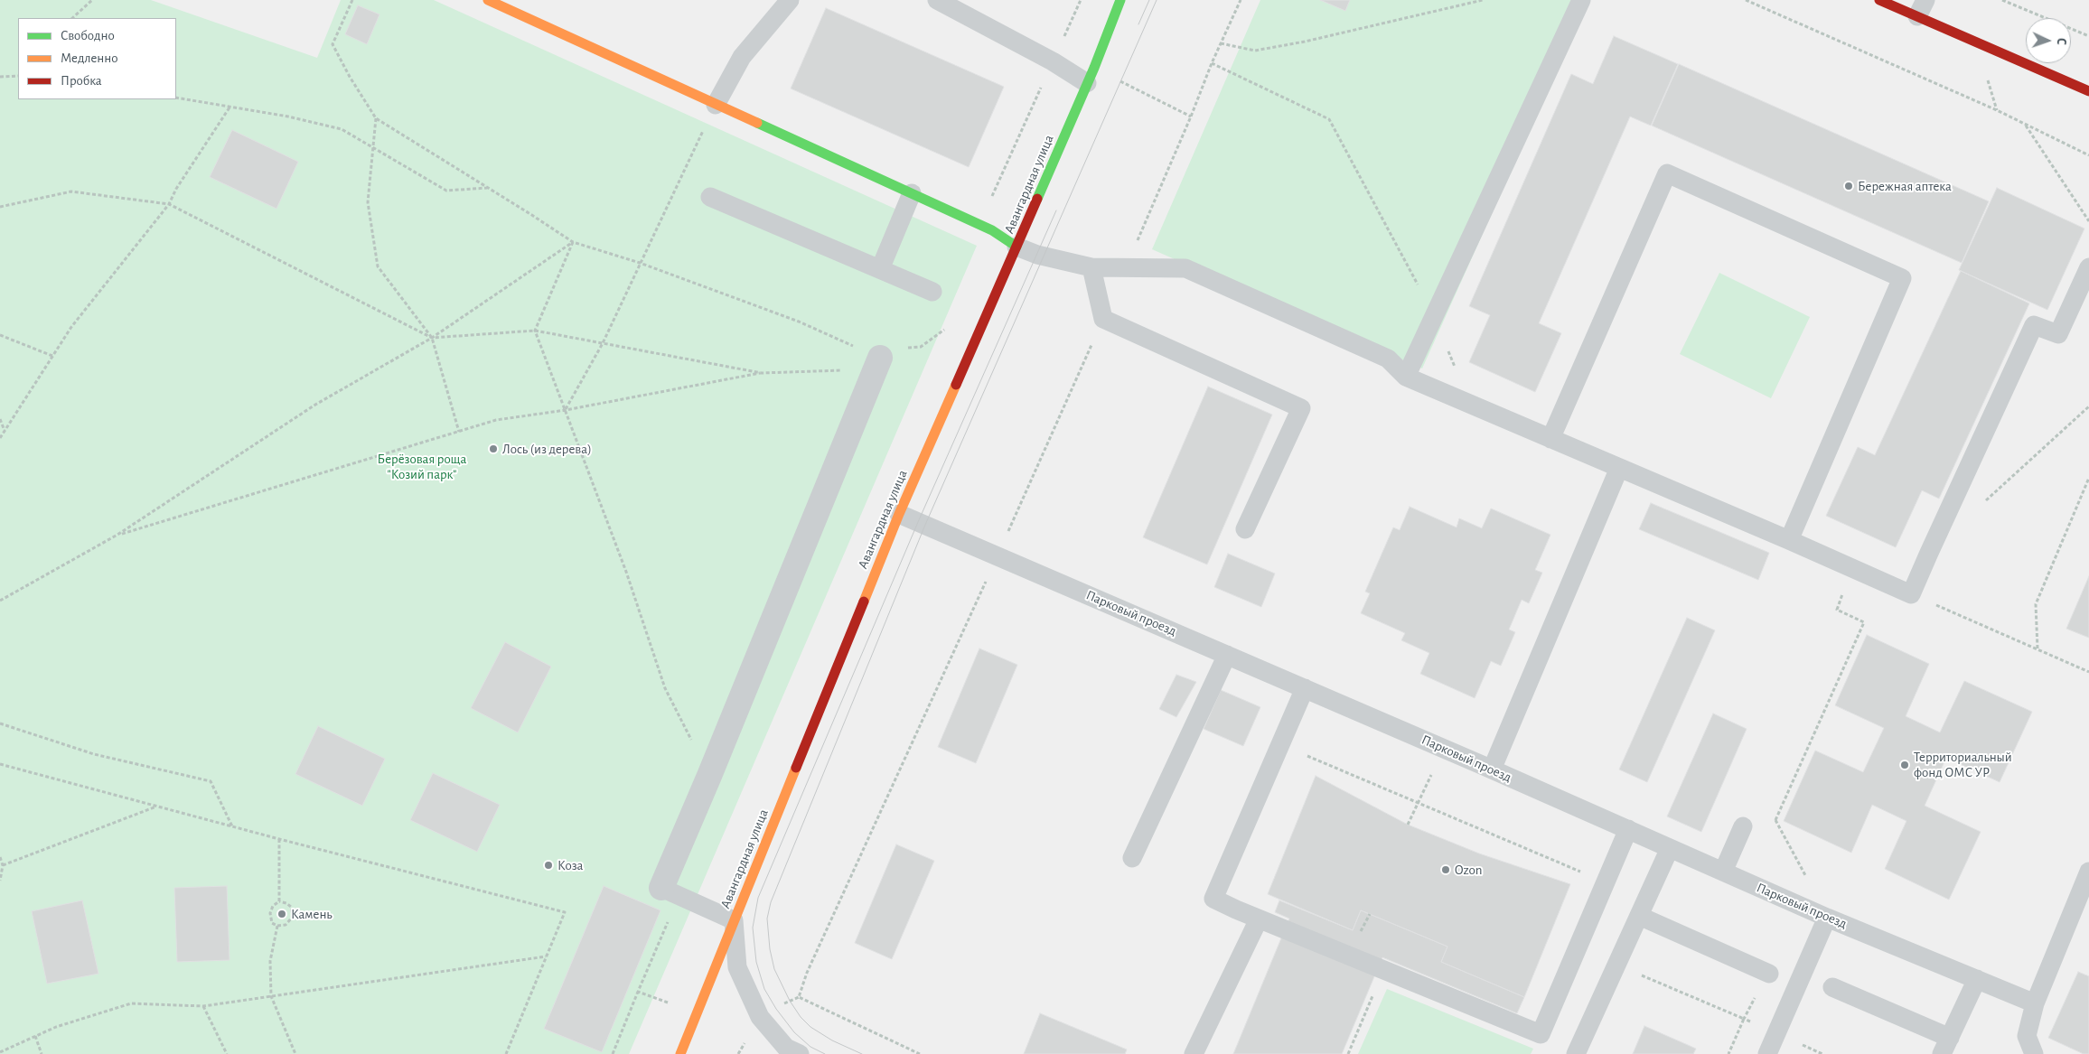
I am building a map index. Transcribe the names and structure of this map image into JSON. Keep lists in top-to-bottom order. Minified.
{"streets":{"street":["Авангардная улица"],"lane":["Парковый проезд"]},"crossings":[["Авангардная улица","Парковый проезд"]],"parks":["Берёзовая роща \"Козий парк\""],"places":["Бережная аптека","Лось (из дерева)","Территориальный фонд ОМС УР","Коза","Ozon","Камень"],"legend":["Свободно","Медленно","Пробка"],"north":"right"}
